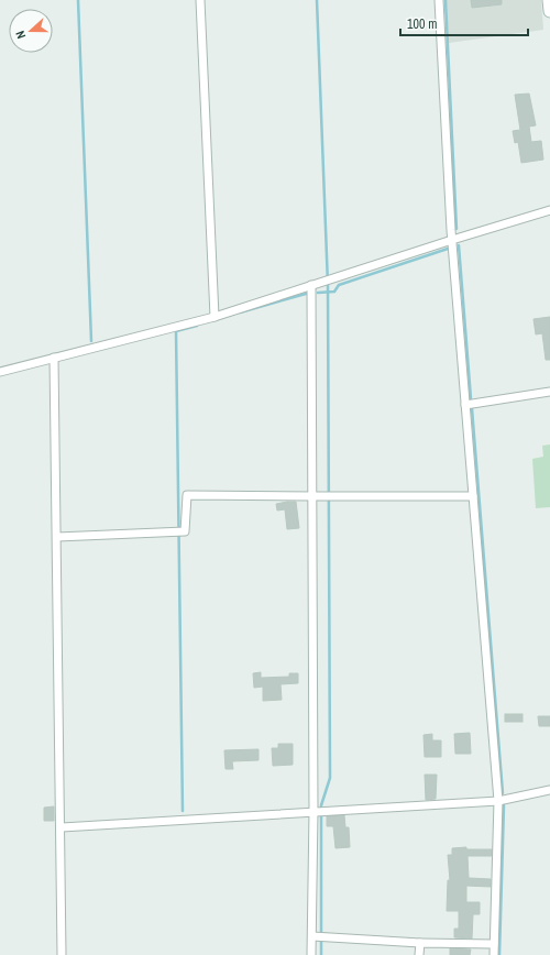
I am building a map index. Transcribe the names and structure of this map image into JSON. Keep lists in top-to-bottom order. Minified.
{"scale_bar":"100 m","north":"left"}
